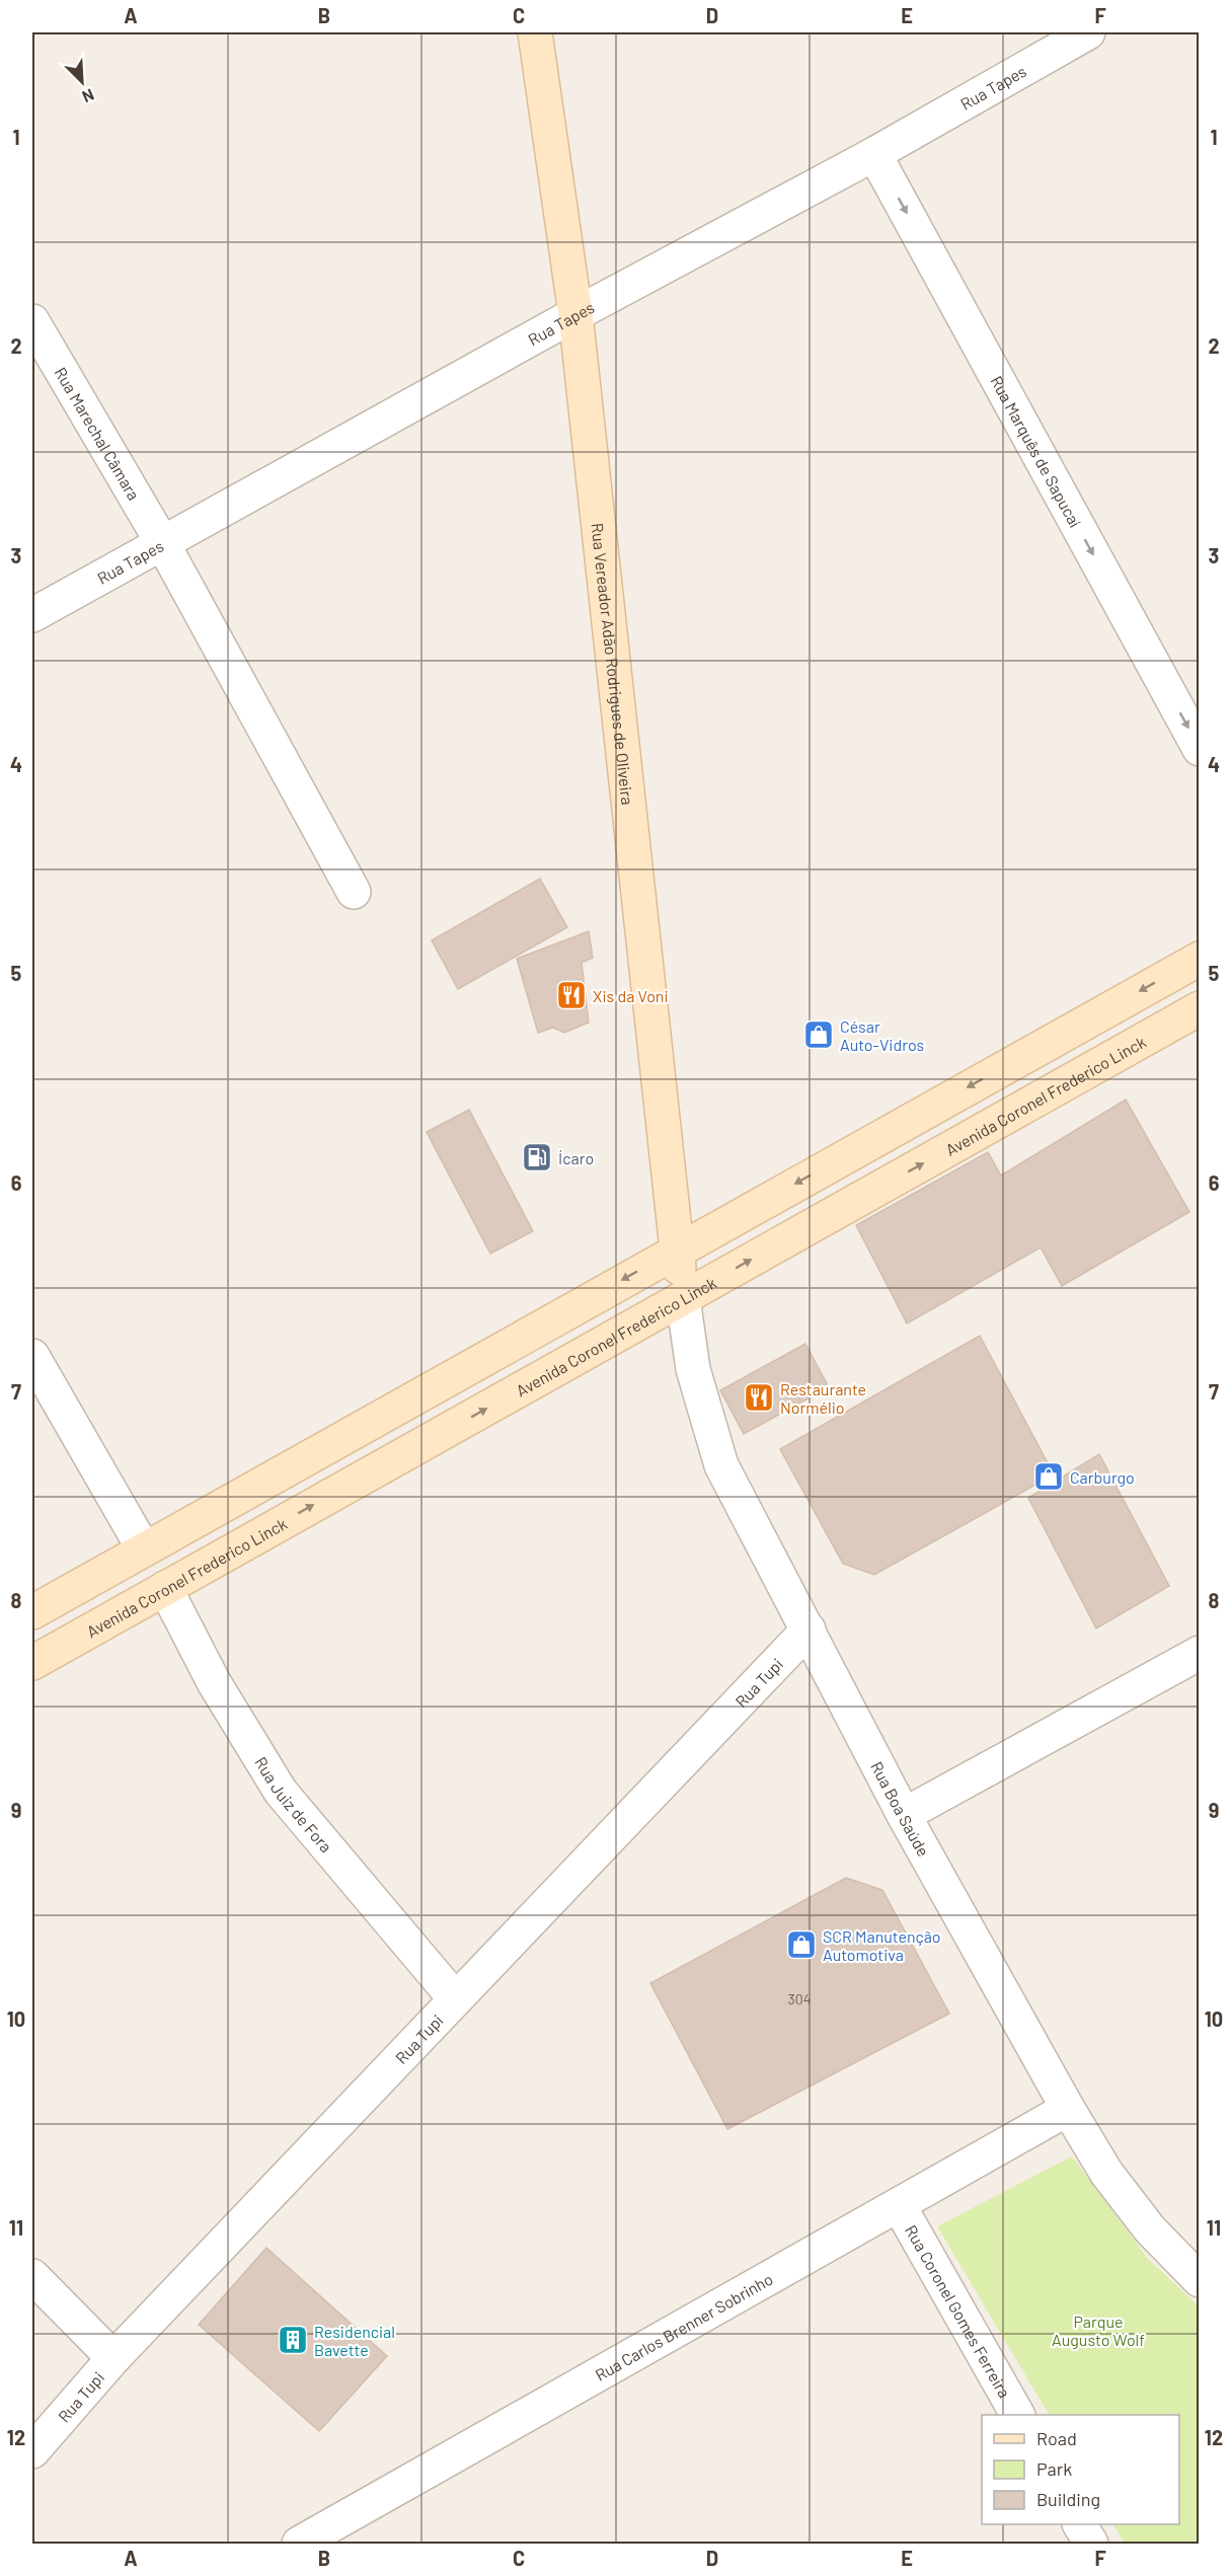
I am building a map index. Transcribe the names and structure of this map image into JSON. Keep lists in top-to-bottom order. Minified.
{"streets":{"main road":["Rua Vereador Adão Rodrigues de Oliveira","Avenida Coronel Frederico Linck"],"street":["Rua Tapes","Rua Marechal Câmara","Rua Marquês de Sapucaí","Rua Tupi","Rua Juiz de Fora","Rua Boa Saúde","Rua Coronel Gomes Ferreira","Rua Carlos Brenner Sobrinho"]},"crossings":[["Rua Tapes","Rua Marechal Câmara"],["Rua Tapes","Rua Marquês de Sapucaí"],["Rua Tapes","Rua Vereador Adão Rodrigues de Oliveira"],["Rua Vereador Adão Rodrigues de Oliveira","Avenida Coronel Frederico Linck"],["Rua Vereador Adão Rodrigues de Oliveira","Rua Boa Saúde"],["Avenida Coronel Frederico Linck","Rua Juiz de Fora"],["Avenida Coronel Frederico Linck","Rua Boa Saúde"],["Rua Tupi","Rua Juiz de Fora"],["Rua Tupi","Rua Boa Saúde"],["Rua Boa Saúde","Rua Carlos Brenner Sobrinho"],["Rua Coronel Gomes Ferreira","Rua Carlos Brenner Sobrinho"]],"one_way":["Rua Marquês de Sapucaí"],"parks":["Parque Augusto Wolf"],"places":{"restaurant":["Xis da Voni","Restaurante Normélio"],"shop":["César Auto-Vidros","Carburgo","SCR Manutenção Automotiva"],"fuel station":["Ícaro"],"building":["Residencial Bavette"]},"house_numbers":["304"],"legend":["Road","Park","Building"],"north":"bottom right","grid":{"columns":["A","B","C","D","E","F"],"rows":["1","2","3","4","5","6","7","8","9","10","11","12"]}}
